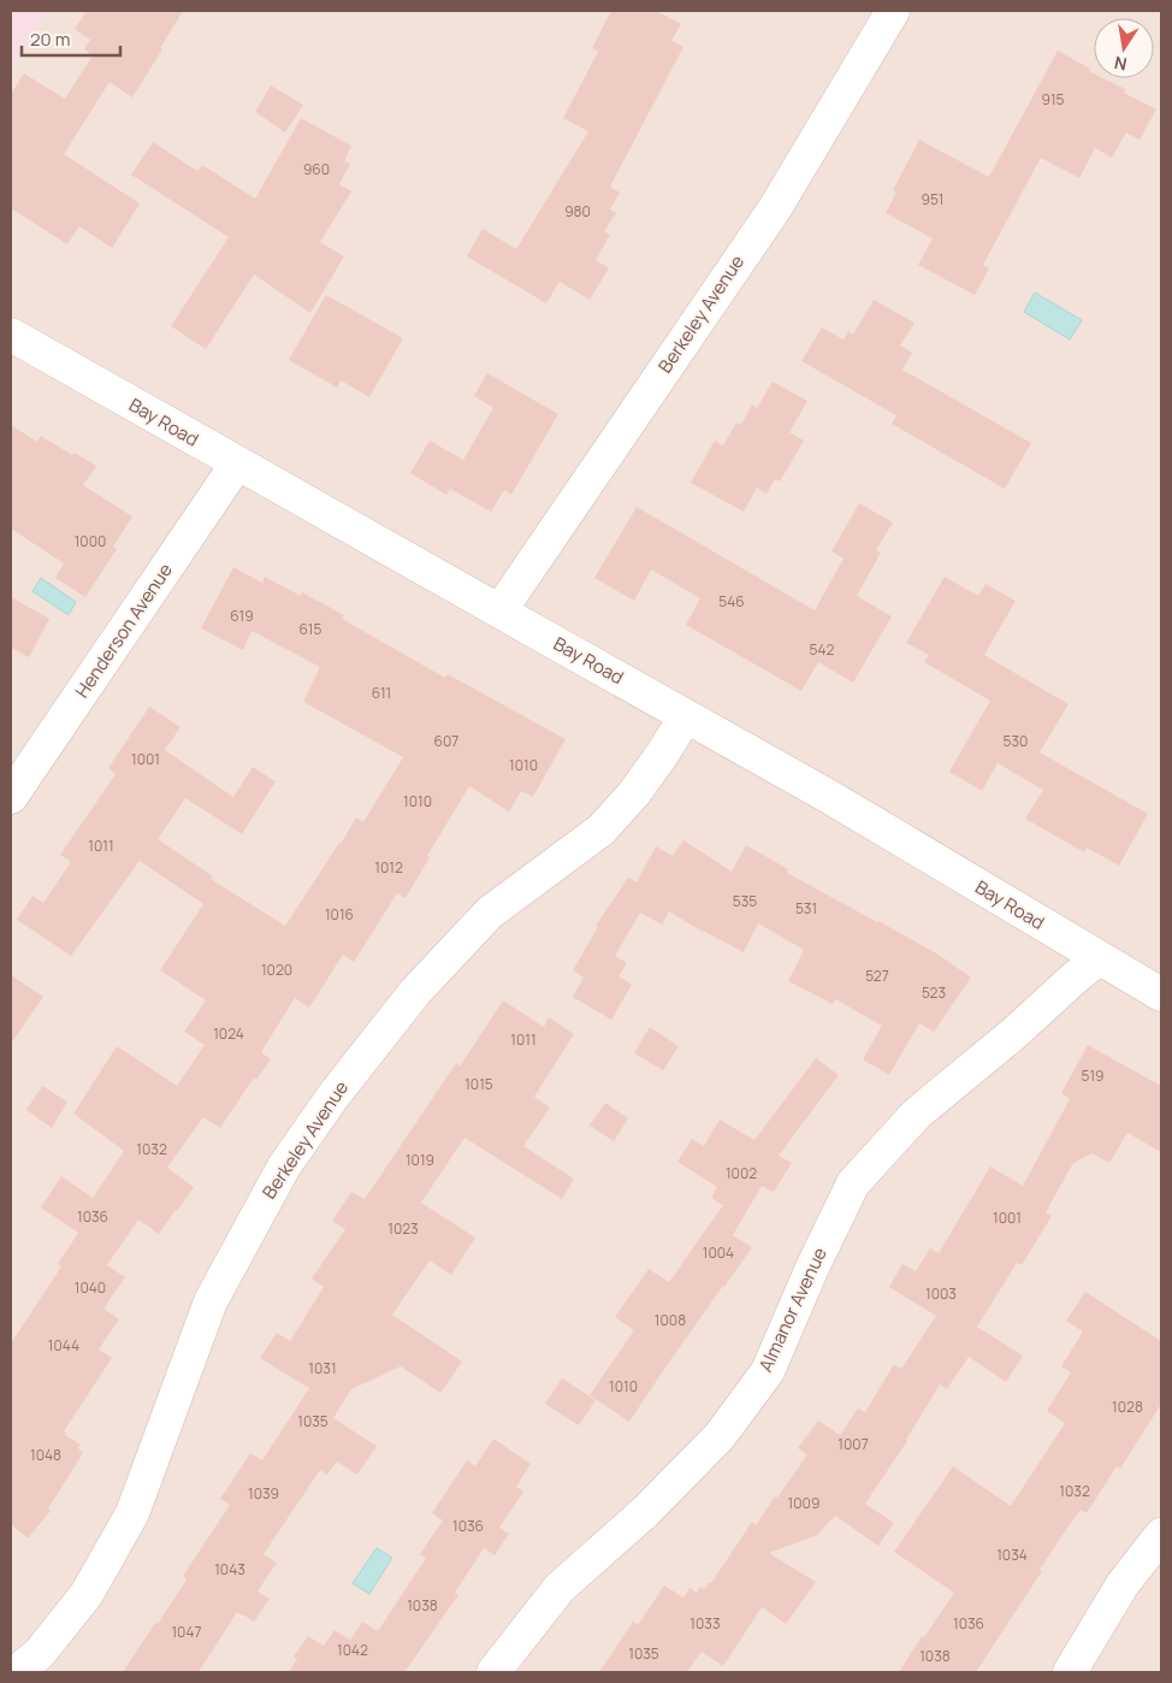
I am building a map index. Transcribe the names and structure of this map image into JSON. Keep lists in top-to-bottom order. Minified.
{"streets":{"street":["Berkeley Avenue","Bay Road","Henderson Avenue","Almanor Avenue"]},"crossings":[["Berkeley Avenue","Bay Road"],["Bay Road","Henderson Avenue"],["Bay Road","Almanor Avenue"]],"house_numbers":["915","960","951","980","1000","546","619","615","542","611","607","530","1001","1010","1010","1011","1012","535","531","1016","1020","527","523","1024","1011","519","1015","1032","1019","1002","1036","1001","1023","1004","1040","1003","1008","1044","1031","1010","1028","1035","1007","1048","1032","1039","1009","1036","1034","1043","1038","1033","1036","1047","1042","1035","1038"],"scale_bar":"20 m","north":"bottom"}
